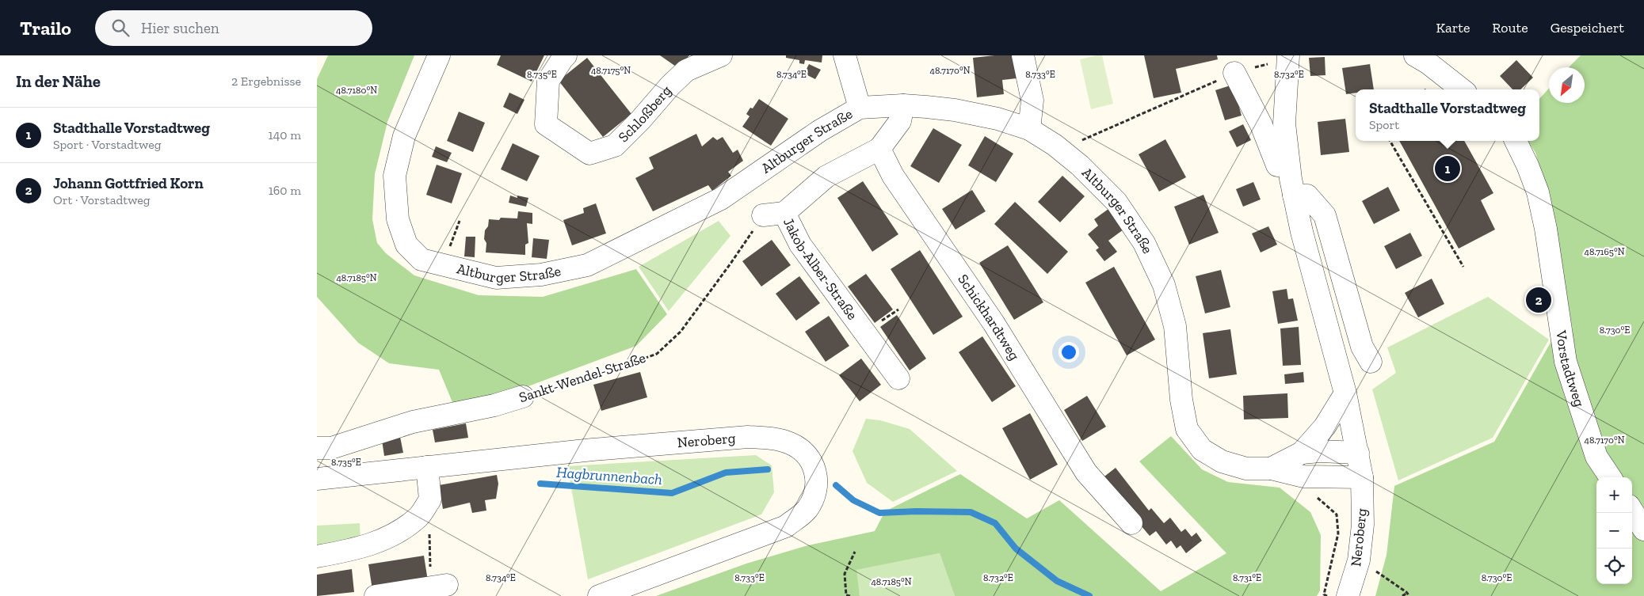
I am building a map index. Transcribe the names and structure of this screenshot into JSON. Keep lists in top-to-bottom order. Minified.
{"streets":{"street":["Schloßberg","Altburger Straße","Jakob-Alber-Straße","Schickhardtweg","Vorstadtweg","Sankt-Wendel-Straße","Neroberg"]},"crossings":[["Altburger Straße","Neroberg"],["Jakob-Alber-Straße","Schickhardtweg"]],"water":["Hagbrunnenbach"],"north":"bottom left","page":{"header":"Trailo","search":"Hier suchen","nav":["Karte","Route","Gespeichert"],"heading":["In der Nähe","2 Ergebnisse"],"popup":["Stadthalle Vorstadtweg","Sport"],"list":[{"mark":"1","name":"Stadthalle Vorstadtweg","note":"Sport · Vorstadtweg","value":"140 m"},{"mark":"2","name":"Johann Gottfried Korn","note":"Ort · Vorstadtweg","value":"160 m"}],"pins":["1","2"],"map_buttons":["+","−"]},"coordinates":["48.7175°N","48.7170°N","8.735°E","8.734°E","8.733°E","8.732°E","48.7180°N","48.7165°N","48.7185°N","8.730°E","8.731°E"]}
